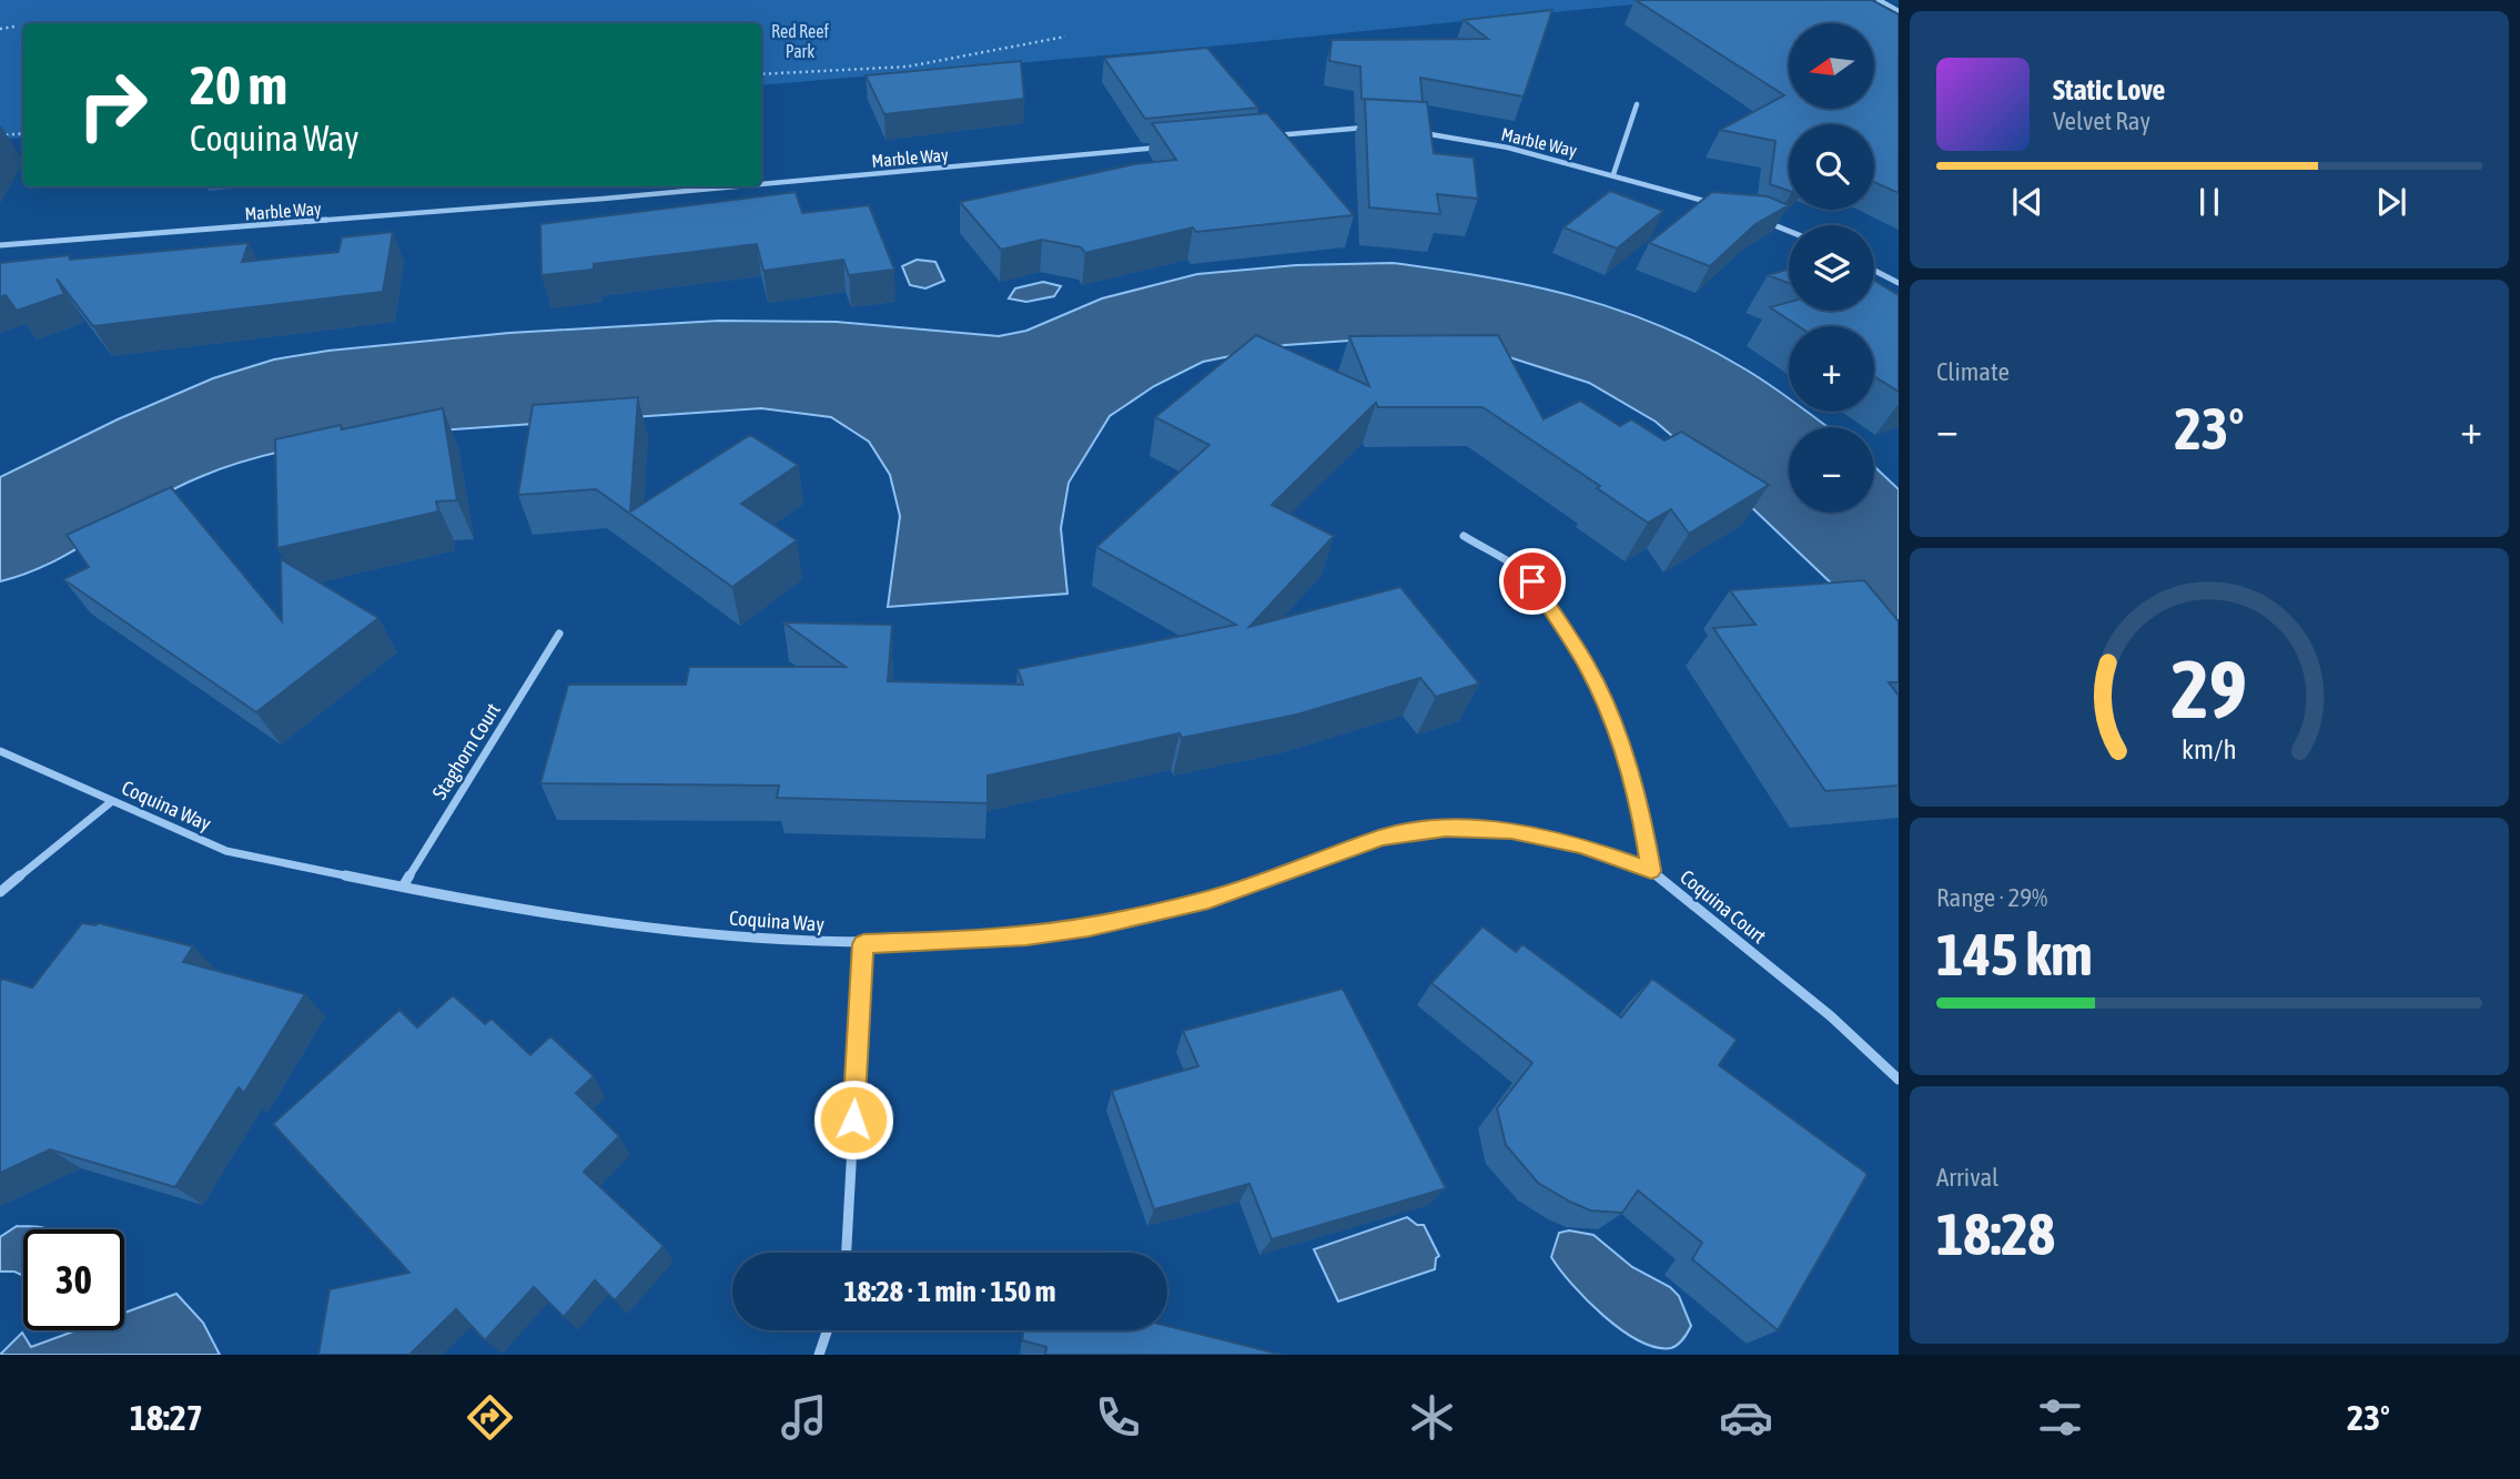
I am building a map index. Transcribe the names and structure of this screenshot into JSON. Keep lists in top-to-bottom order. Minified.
{"streets":{"street":["Marble Way","Staghorn Court","Coquina Way","Coquina Court"]},"crossings":[["Staghorn Court","Coquina Way"],["Coquina Way","Coquina Court"]],"parks":["Red Reef Park"],"north":"left","page":{"map_buttons":["+","−"],"turn":["20 m","Coquina Way"],"song":["Static Love","Velvet Ray"],"tile":["Climate",["Range · 29%","145 km"],["Arrival","18:28"]],"heat":["−","23°","+"],"limit":"30","trip":"18:28 · 1 min · 150 m","tabs":["18:27","23°"],"gauge":["29","km/h"]}}
